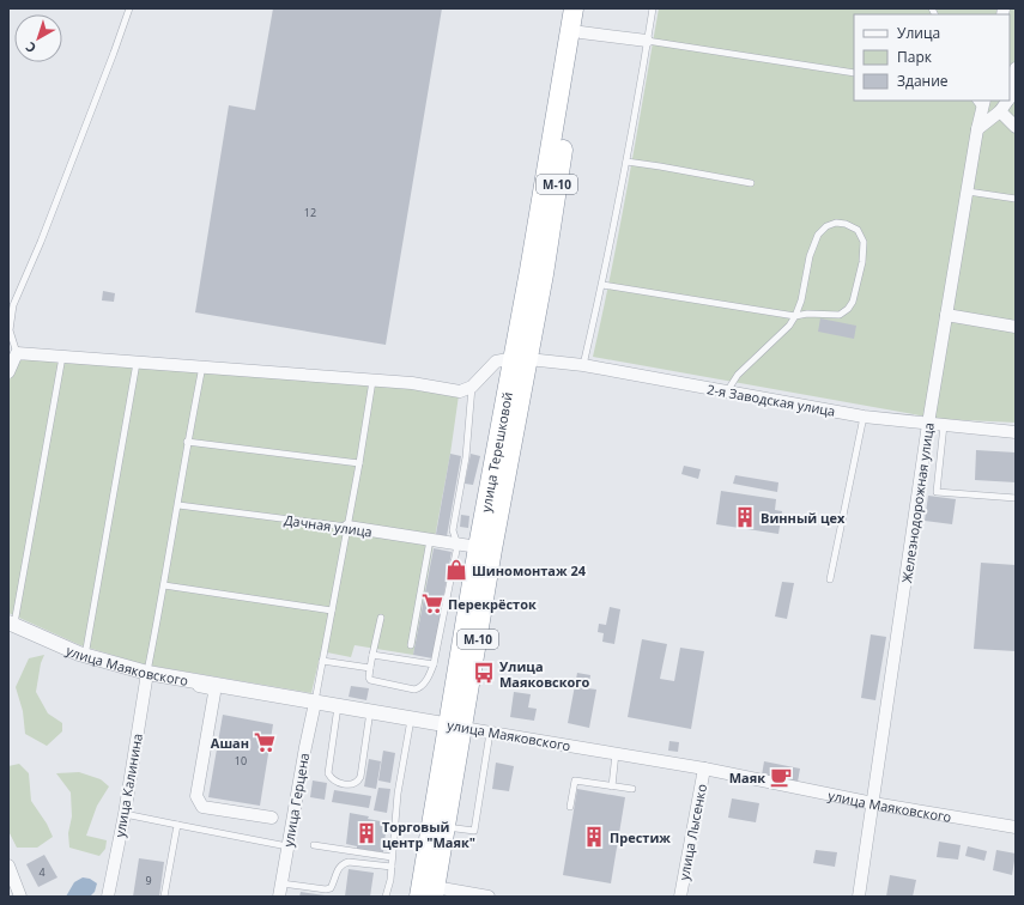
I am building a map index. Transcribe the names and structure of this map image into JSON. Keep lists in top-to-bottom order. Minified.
{"streets":{"highway":["М-10","улица Терешковой"],"street":["2-я Заводская улица","Железнодорожная улица","Дачная улица","улица Маяковского","улица Калинина","улица Герцена","улица Лысенко"]},"crossings":[["2-я Заводская улица","улица Терешковой"],["2-я Заводская улица","Железнодорожная улица"],["улица Терешковой","Дачная улица"],["улица Терешковой","улица Маяковского"],["Железнодорожная улица","улица Маяковского"],["улица Маяковского","улица Калинина"],["улица Маяковского","улица Герцена"],["улица Маяковского","улица Лысенко"]],"places":{"building":["Винный цех","Торговый центр \"Маяк\"","Престиж"],"shop":["Шиномонтаж 24"],"supermarket":["Перекрёсток","Ашан"],"bus stop":["Улица Маяковского"],"cafe":["Маяк"]},"house_numbers":["12","10","4","9"],"legend":["Улица","Парк","Здание"],"north":"bottom left"}
